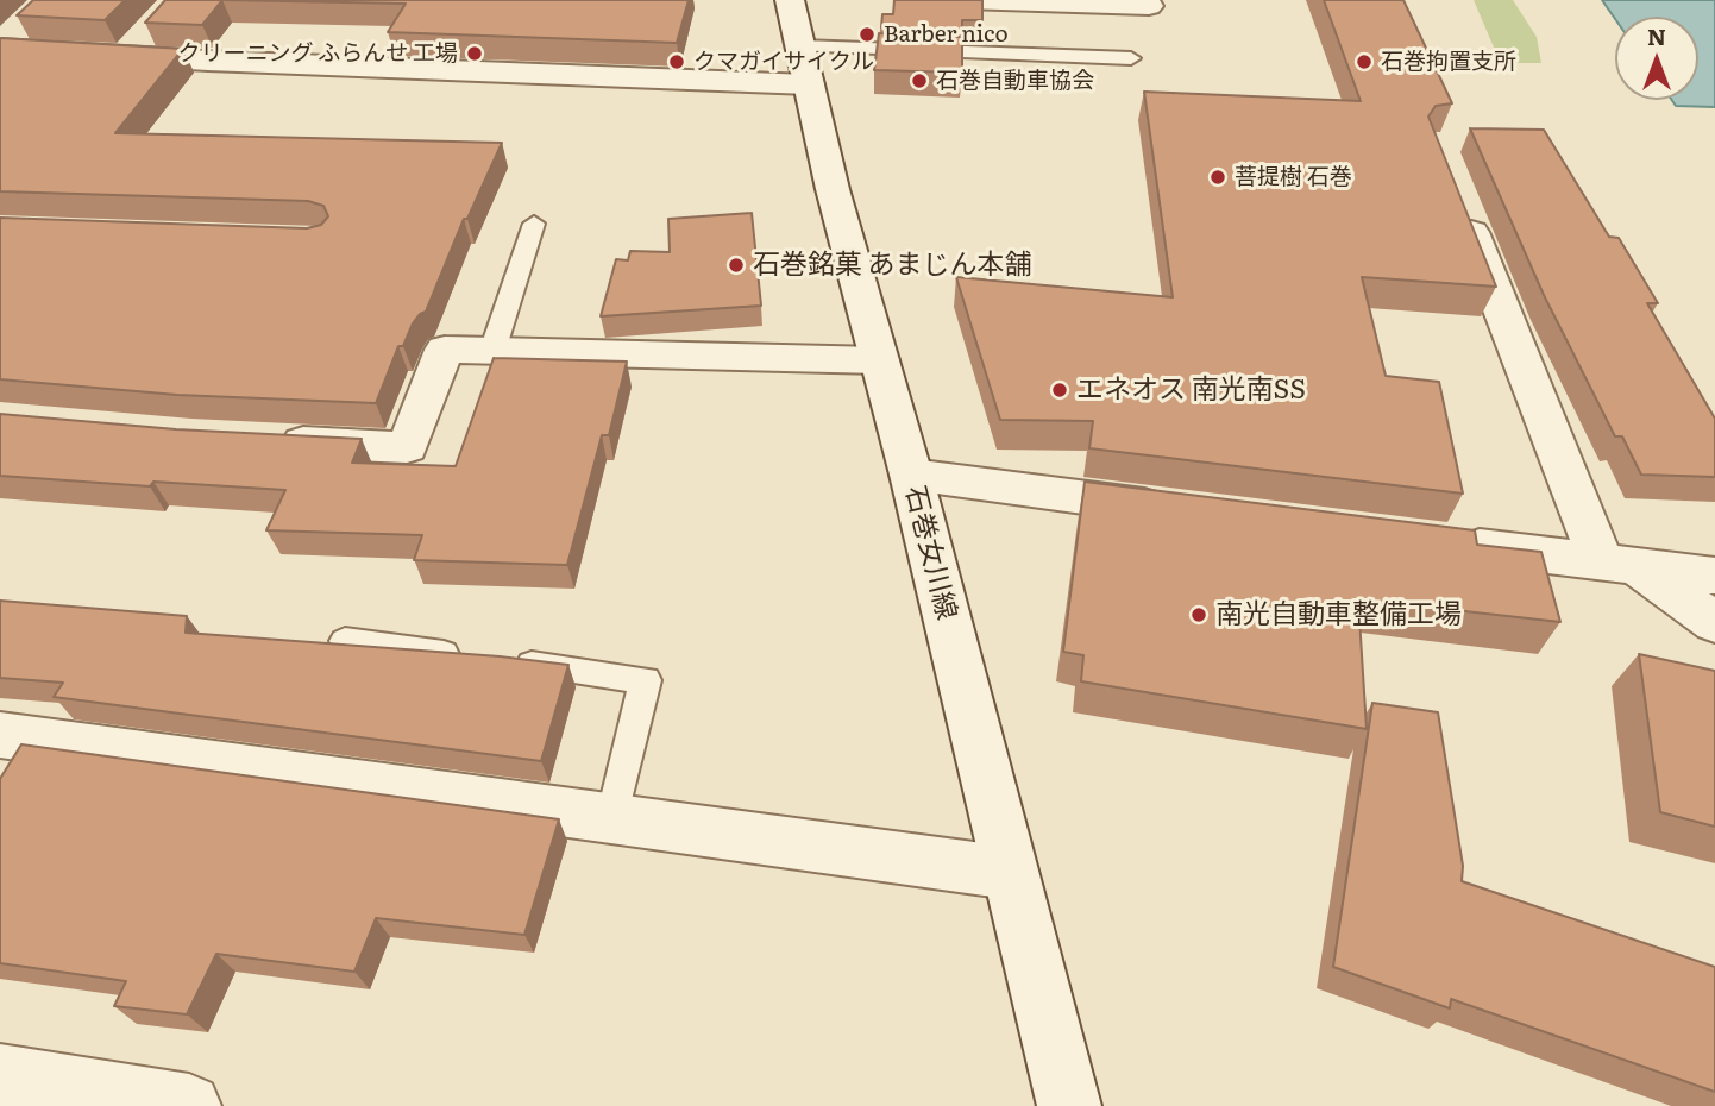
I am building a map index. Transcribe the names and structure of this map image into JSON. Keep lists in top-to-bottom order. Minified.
{"streets":{"street":["石巻女川線"]},"places":["Barber nico","クリーニング ふらんせ 工場","クマガイサイクル","石巻拘置支所","石巻自動車協会","菩提樹 石巻","石巻銘菓 あまじん本舗","エネオス 南光南SS","南光自動車整備工場"],"north":"top"}
